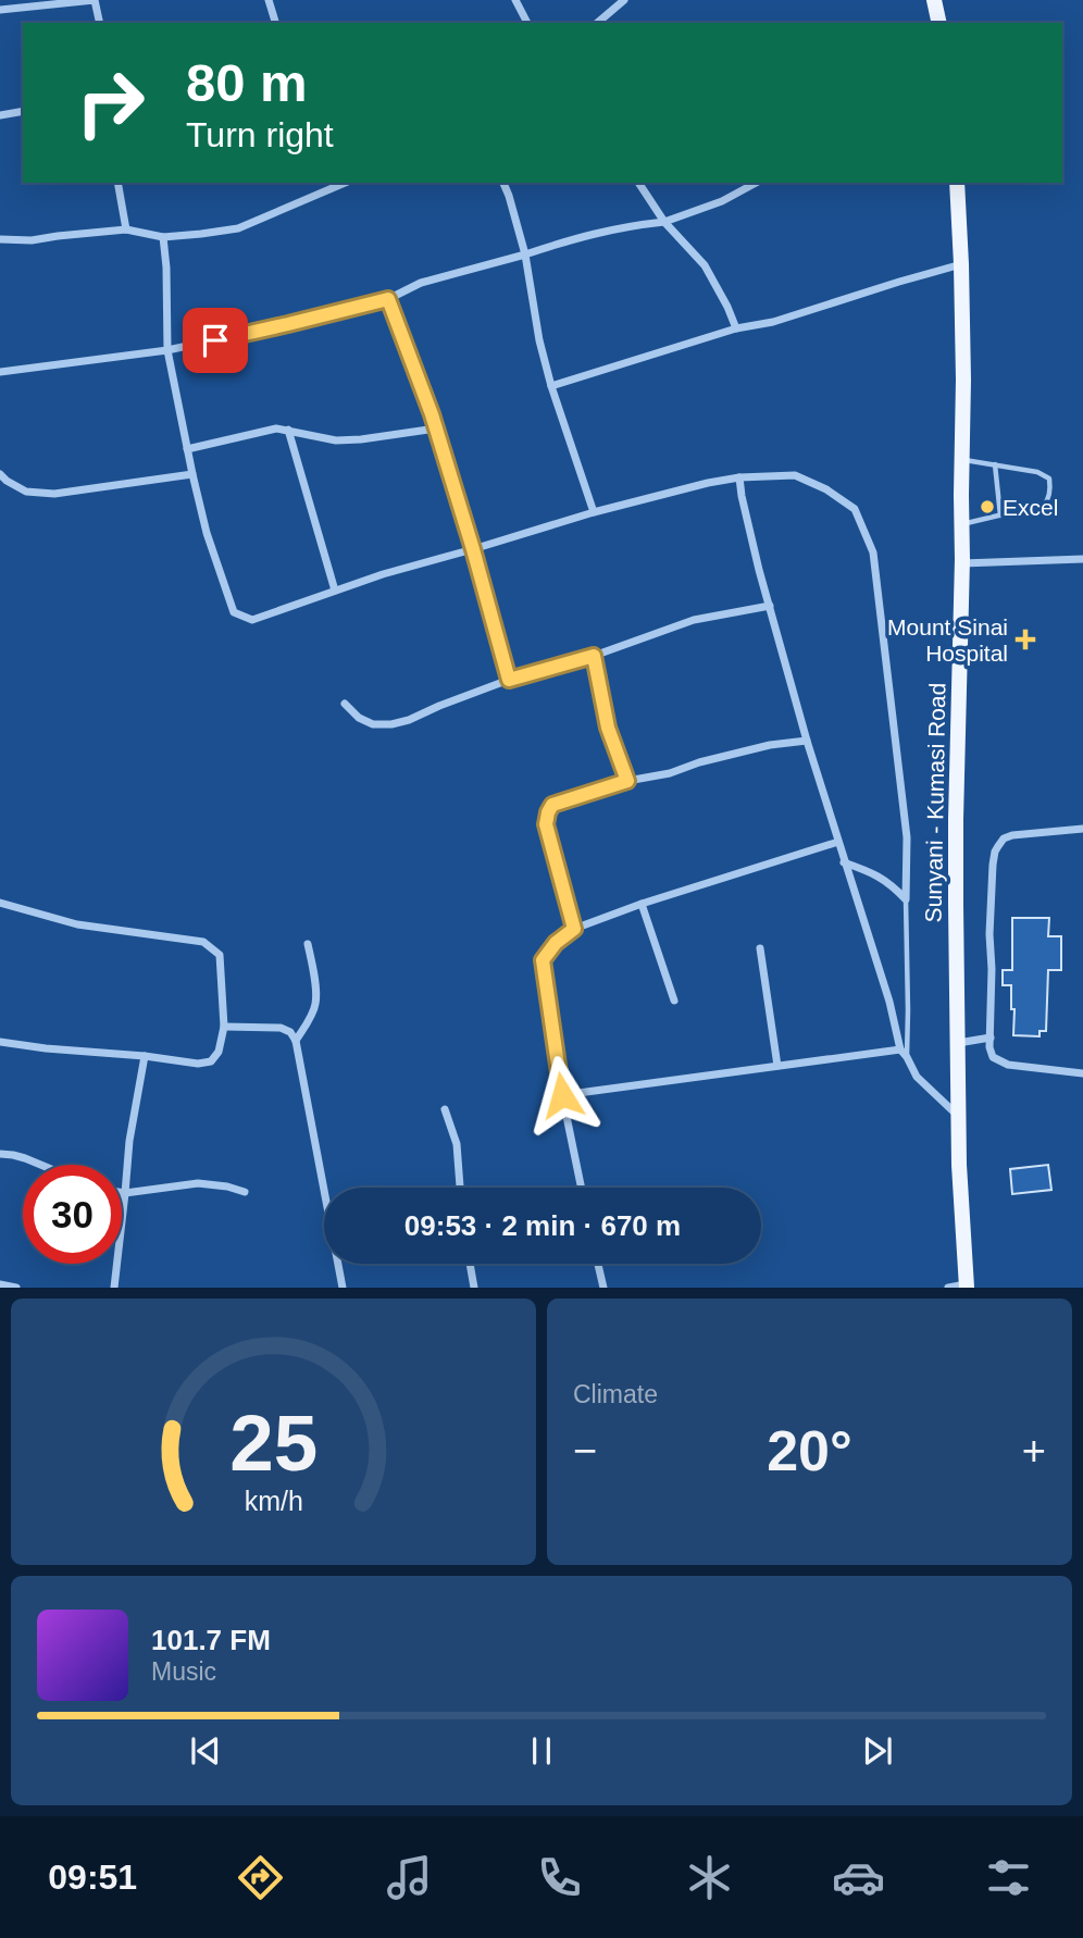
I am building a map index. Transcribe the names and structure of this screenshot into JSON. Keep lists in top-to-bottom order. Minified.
{"streets":{"main road":["Sunyani - Kumasi Road"]},"places":{"other":["Excel"],"health":["Mount Sinai Hospital"]},"page":{"turn":["80 m","Turn right"],"limit":"30","trip":"09:53 · 2 min · 670 m","tile":"Climate","heat":["−","20°","+"],"song":["101.7 FM","Music"],"tabs":"09:51","gauge":["25","km/h"]}}
